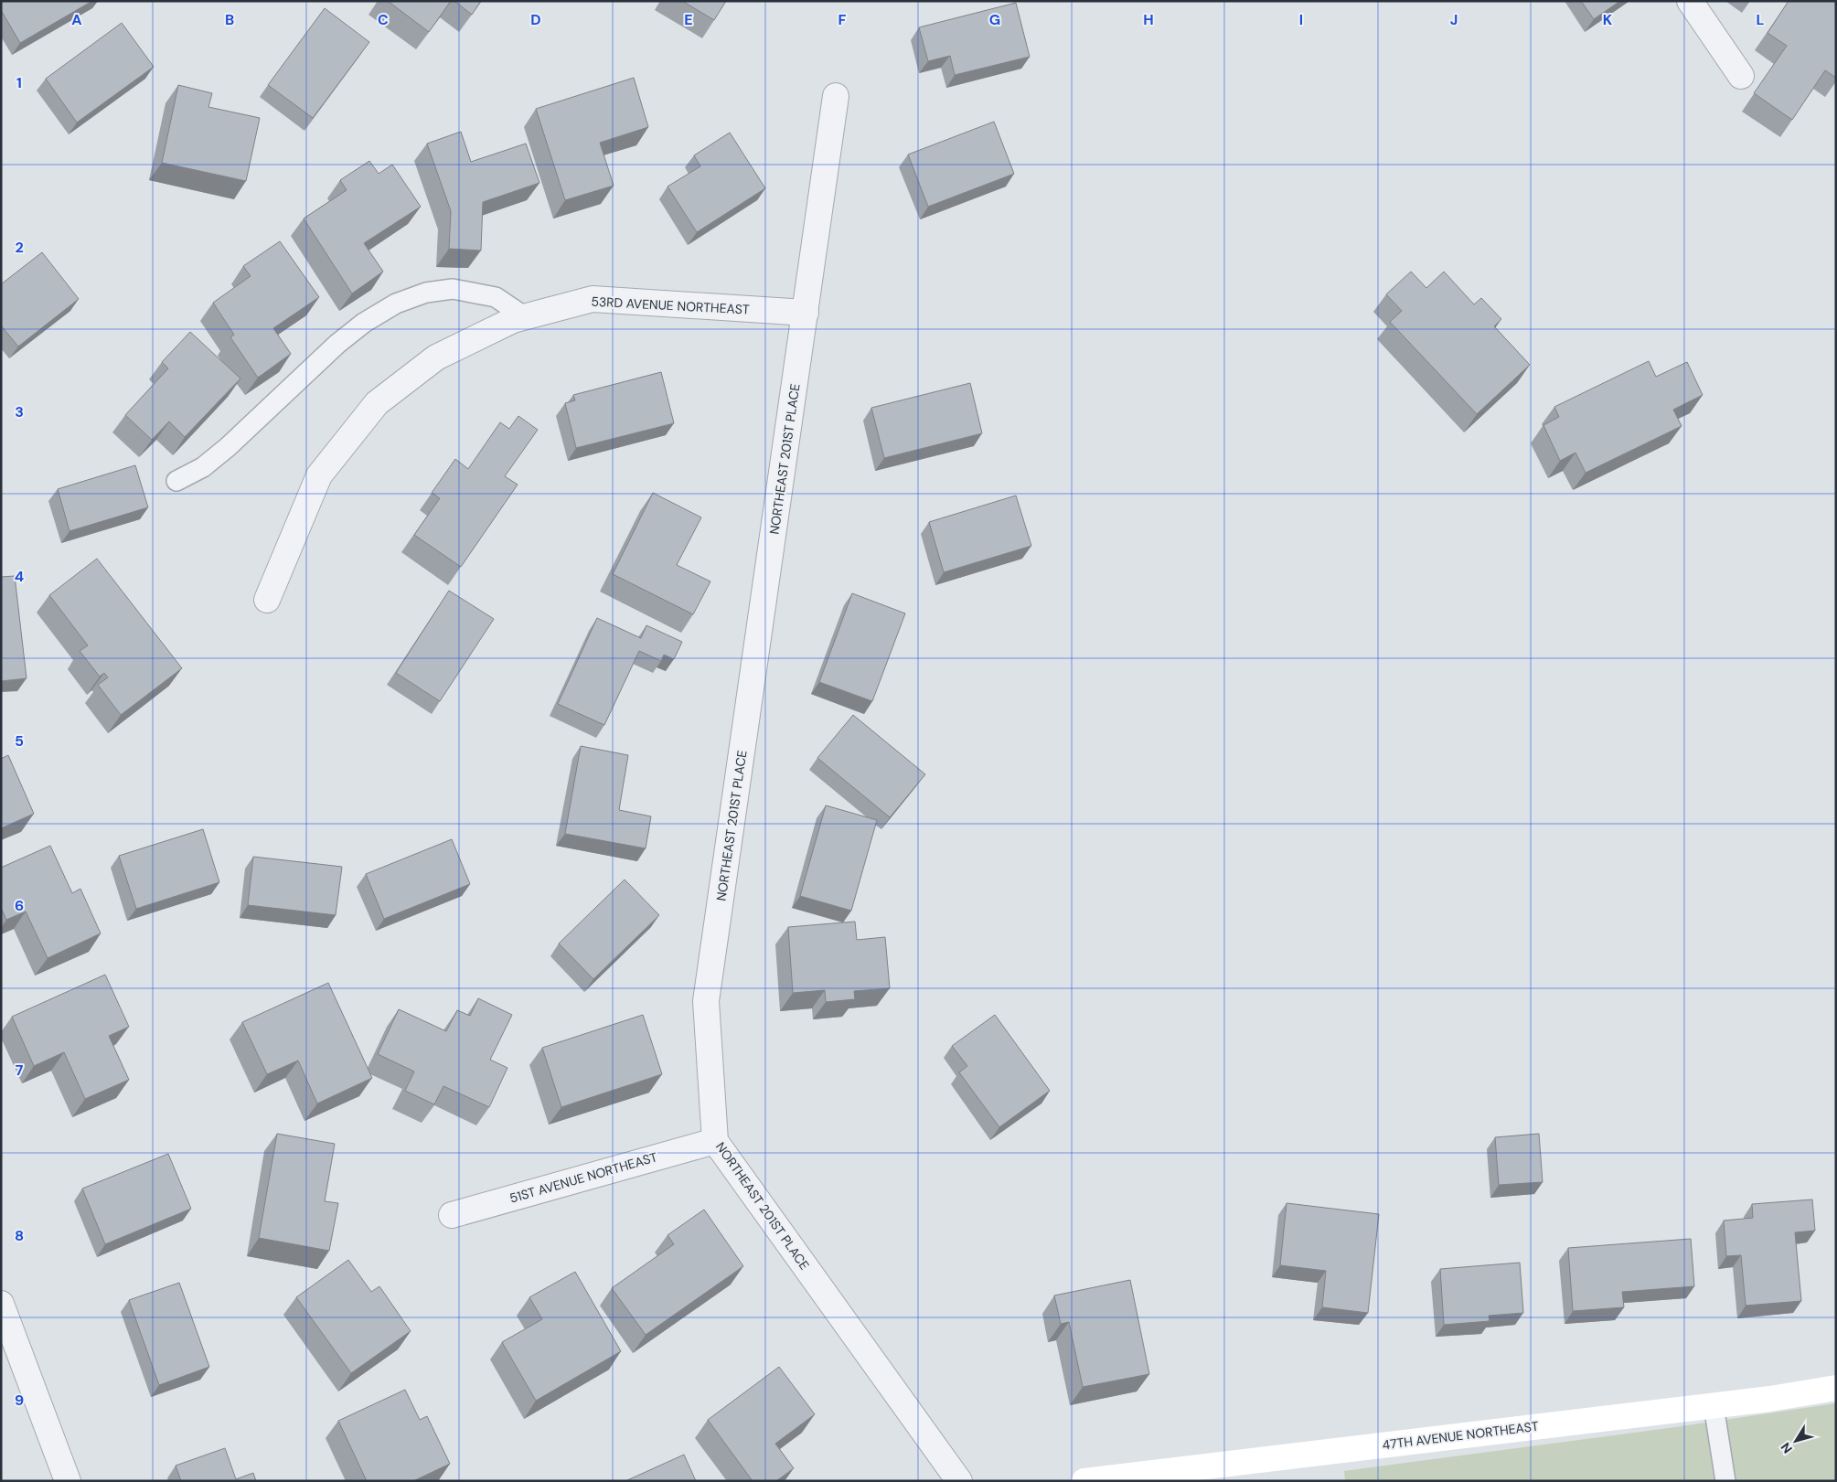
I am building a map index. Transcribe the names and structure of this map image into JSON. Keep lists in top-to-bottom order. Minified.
{"streets":{"street":["53RD AVENUE NORTHEAST","NORTHEAST 201ST PLACE","51ST AVENUE NORTHEAST","47TH AVENUE NORTHEAST"]},"crossings":[["53RD AVENUE NORTHEAST","NORTHEAST 201ST PLACE"],["NORTHEAST 201ST PLACE","51ST AVENUE NORTHEAST"]],"north":"bottom left","grid":{"columns":["A","B","C","D","E","F","G","H","I","J","K","L"],"rows":["1","2","3","4","5","6","7","8","9"]}}
